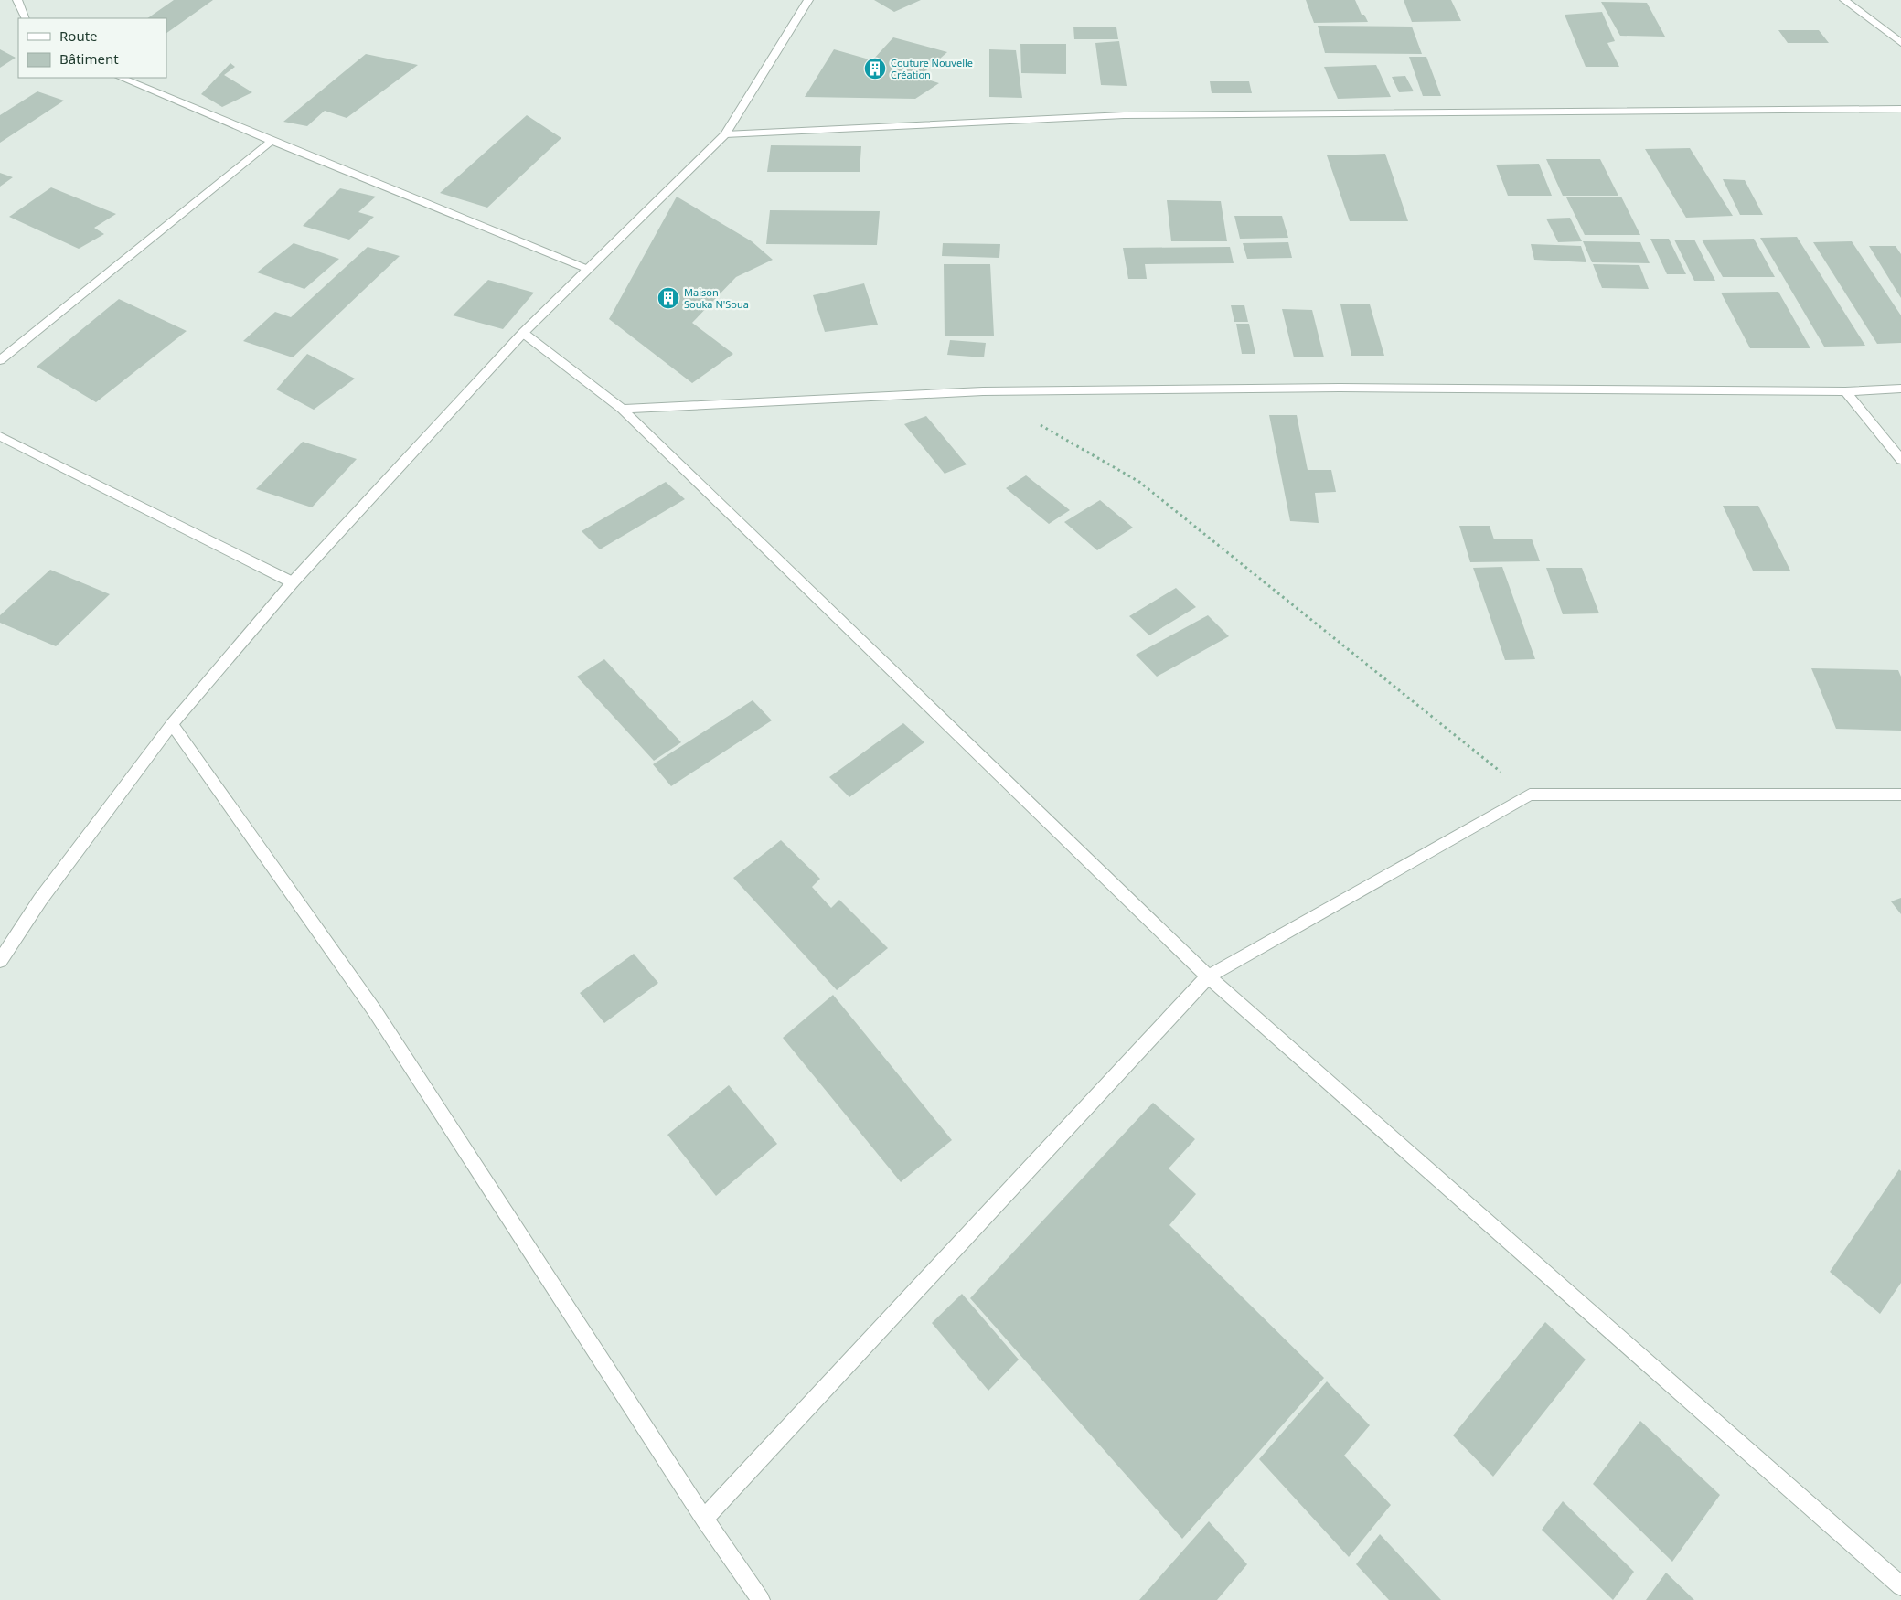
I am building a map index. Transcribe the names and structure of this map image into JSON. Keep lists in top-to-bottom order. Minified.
{"places":{"building":["Couture Nouvelle Création","Maison Souka N'Soua"]},"legend":["Route","Bâtiment"]}
